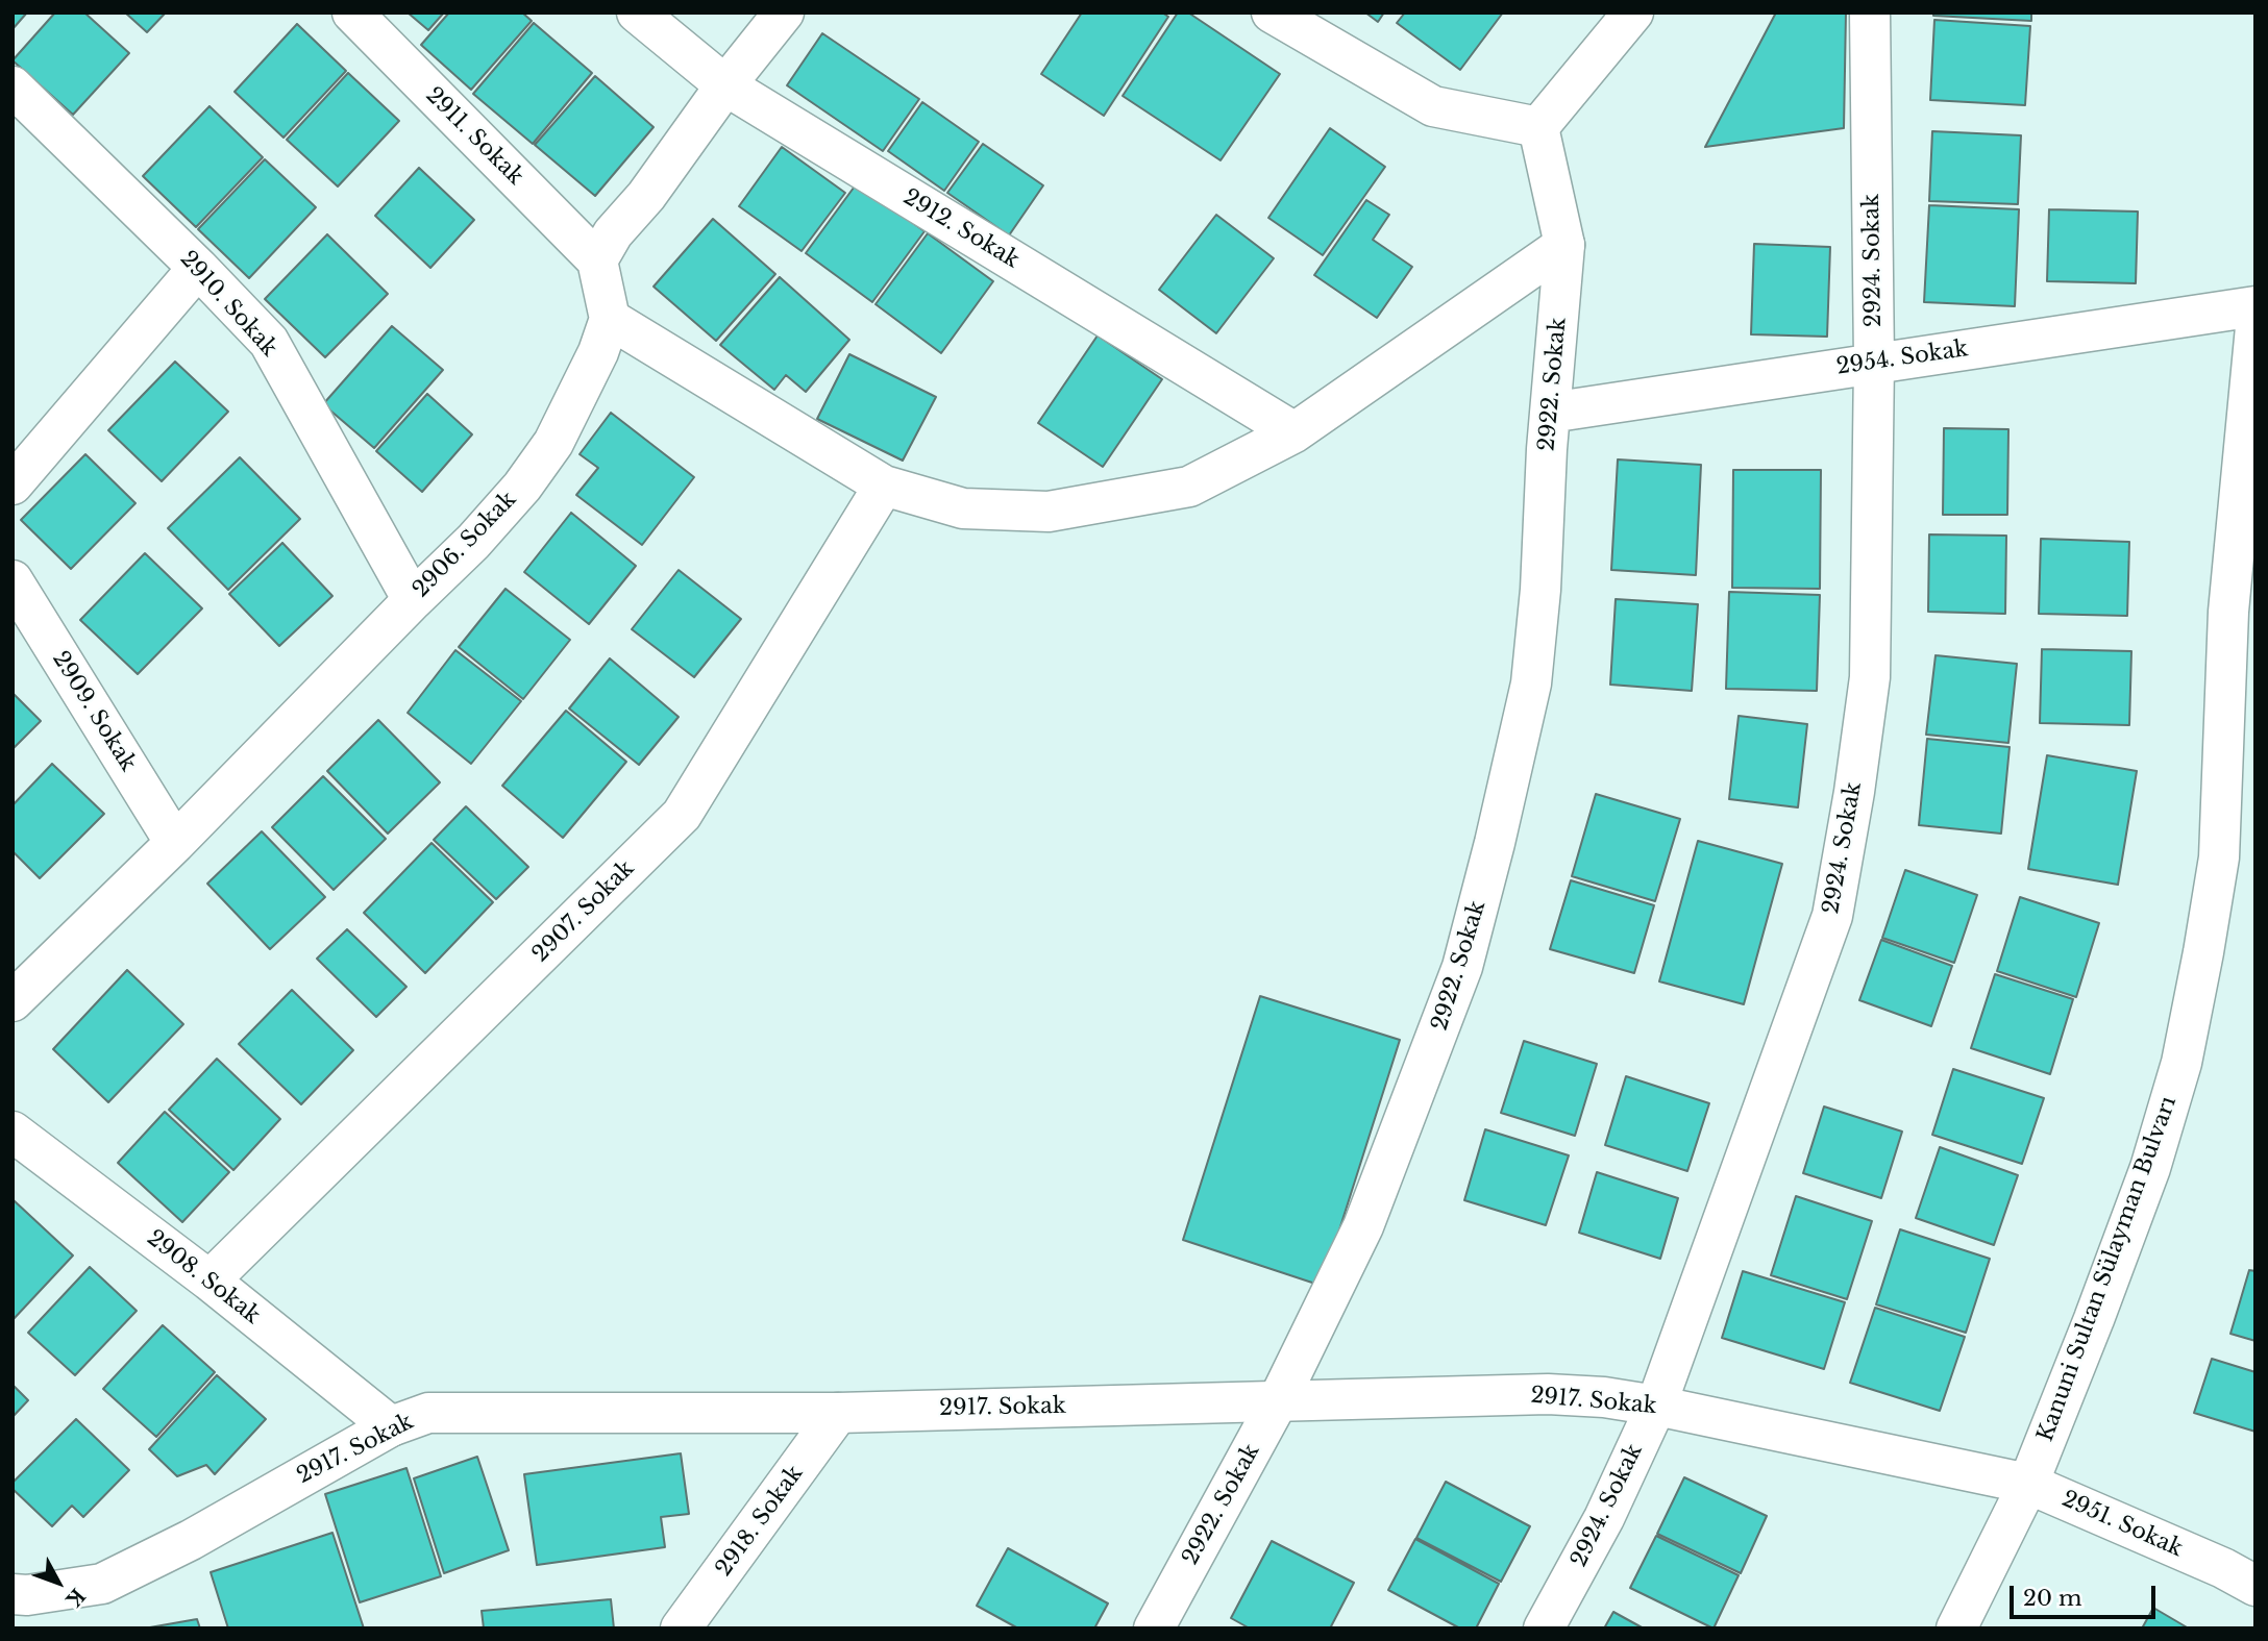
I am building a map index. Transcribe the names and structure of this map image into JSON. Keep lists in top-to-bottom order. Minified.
{"streets":{"street":["2911. Sokak","2912. Sokak","2924. Sokak","2910. Sokak","2954. Sokak","2922. Sokak","2906. Sokak","2909. Sokak","2907. Sokak","Kanuni Sultan Sülayman Bulvarı","2908. Sokak","2917. Sokak","2918. Sokak","2951. Sokak"]},"crossings":[["2924. Sokak","2954. Sokak"],["2924. Sokak","2917. Sokak"],["2910. Sokak","2906. Sokak"],["2954. Sokak","2922. Sokak"],["2922. Sokak","2917. Sokak"],["2906. Sokak","2909. Sokak"],["2907. Sokak","2908. Sokak"],["Kanuni Sultan Sülayman Bulvarı","2917. Sokak"],["Kanuni Sultan Sülayman Bulvarı","2951. Sokak"],["2908. Sokak","2917. Sokak"],["2917. Sokak","2918. Sokak"],["2917. Sokak","2951. Sokak"]],"scale_bar":"20 m","north":"bottom right"}
